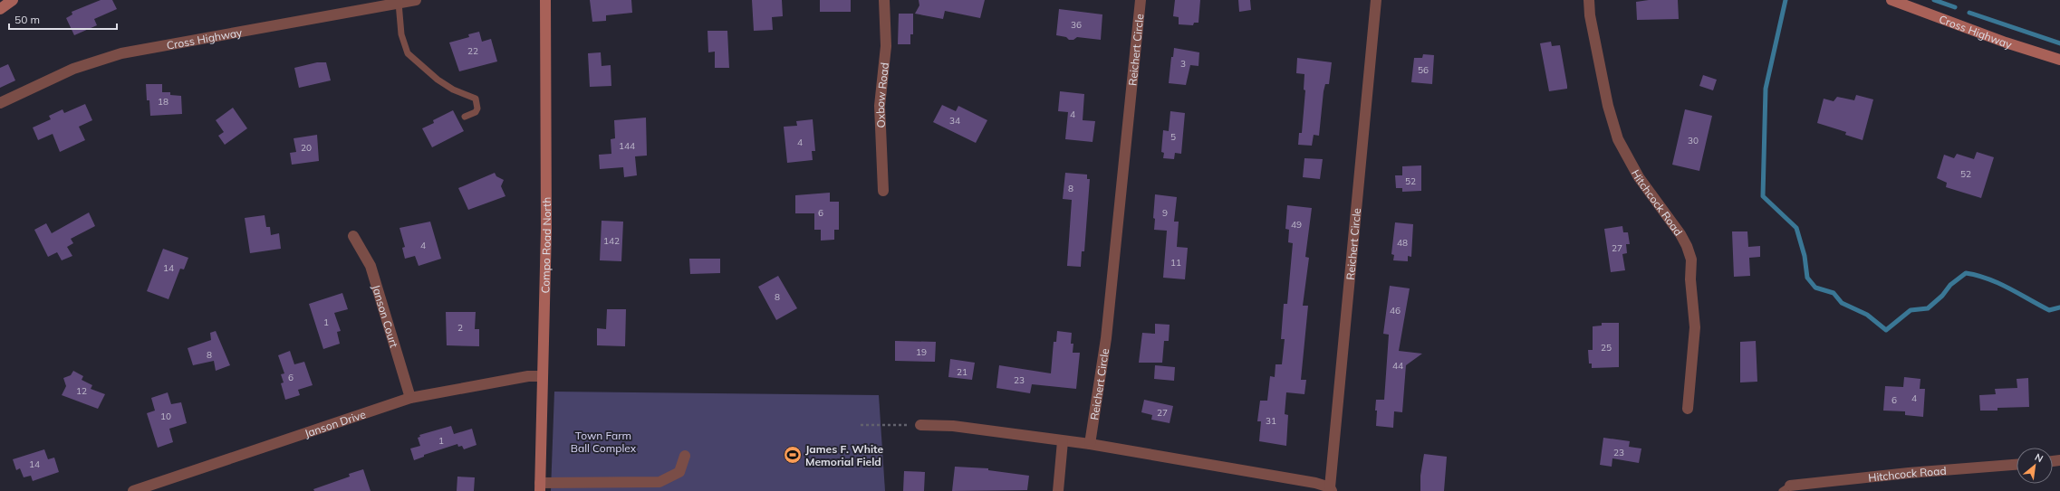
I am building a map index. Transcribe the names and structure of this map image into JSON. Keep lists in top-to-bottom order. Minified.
{"streets":{"main road":["Cross Highway","Compo Road North"],"street":["Reichert Circle","Oxbow Road","Hitchcock Road","Janson Court","Janson Drive"]},"crossings":[["Compo Road North","Janson Drive"],["Janson Court","Janson Drive"]],"parks":["Town Farm Ball Complex"],"places":{"sports":["James F. White Memorial Field"]},"house_numbers":["36","22","3","56","18","4","34","5","30","4","144","20","52","52","8","6","9","49","142","48","4","27","11","14","8","46","1","2","25","19","8","44","21","6","23","12","4","6","27","10","31","1","23","14"],"scale_bar":"50 m","north":"top right"}
